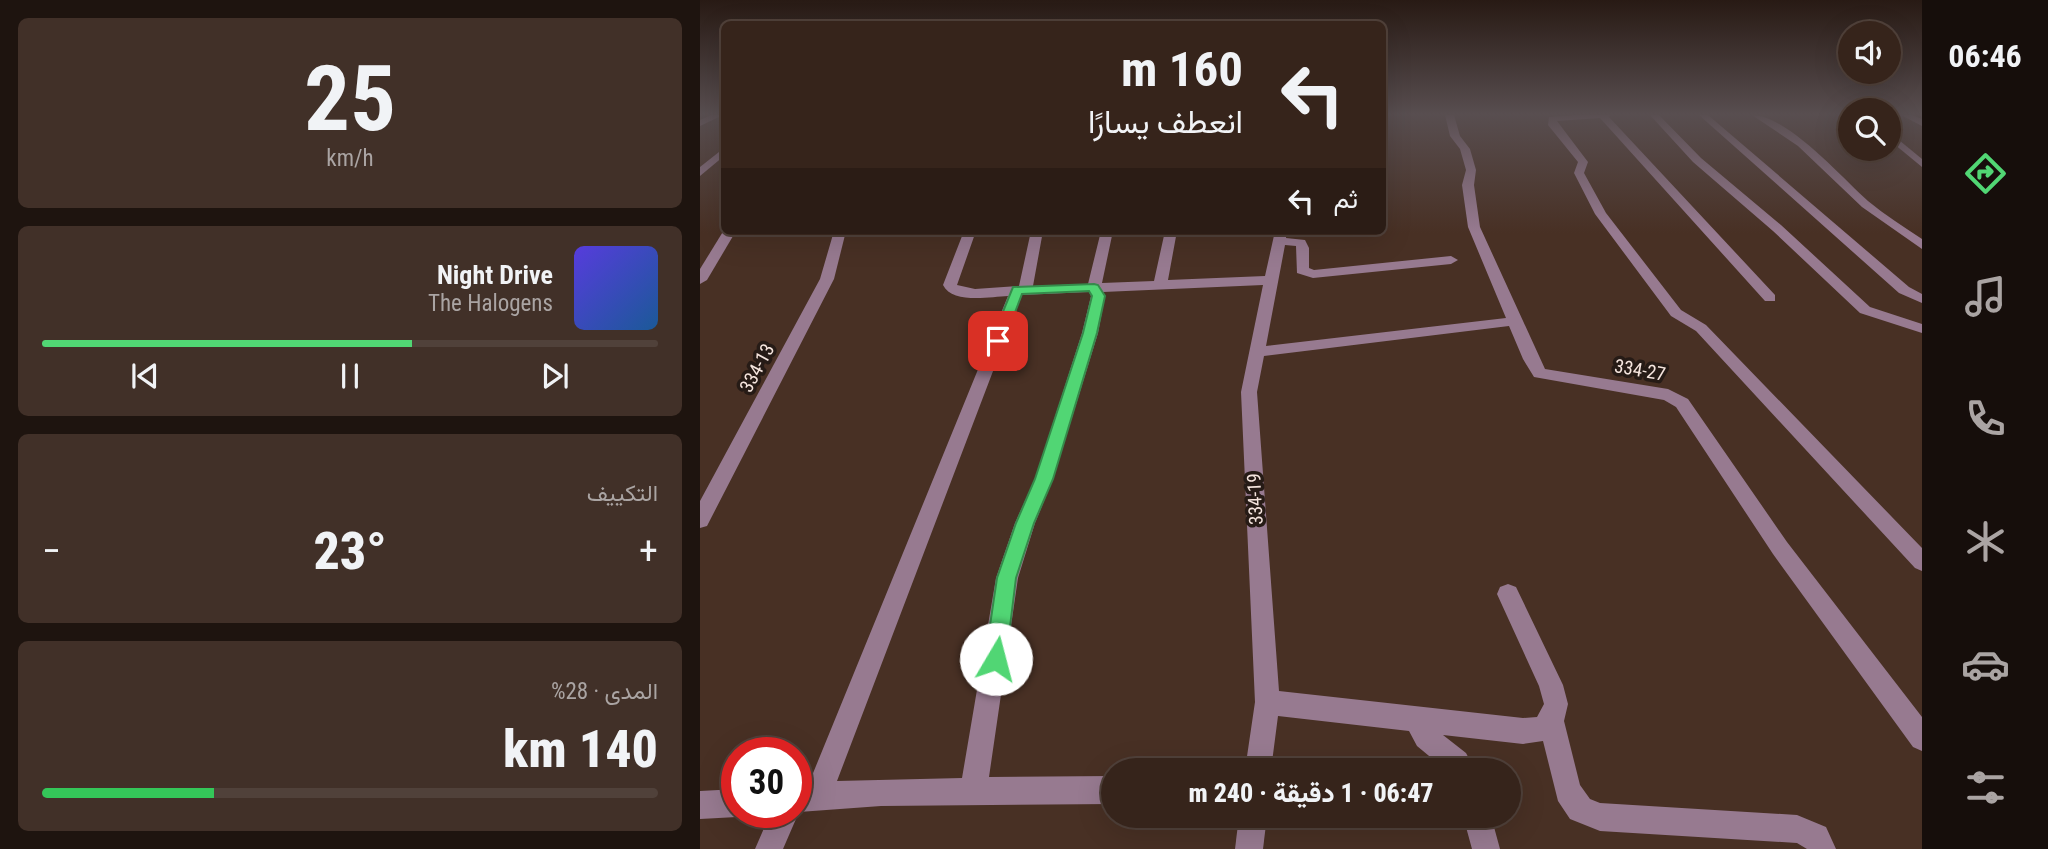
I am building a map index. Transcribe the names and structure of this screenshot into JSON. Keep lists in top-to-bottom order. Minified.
{"streets":{"street":["334-13","334-27","334-19"]},"page":{"tabs":"06:46","tile":[["25","km/h"],"التكييف",["المدى · 28%","140 km"]],"turn":["160 m","انعطف يسارًا"],"then":"ثم","song":["Night Drive","The Halogens"],"heat":["−","23°","+"],"limit":"30","trip":"06:47 · 1 دقيقة · 240 m"}}
